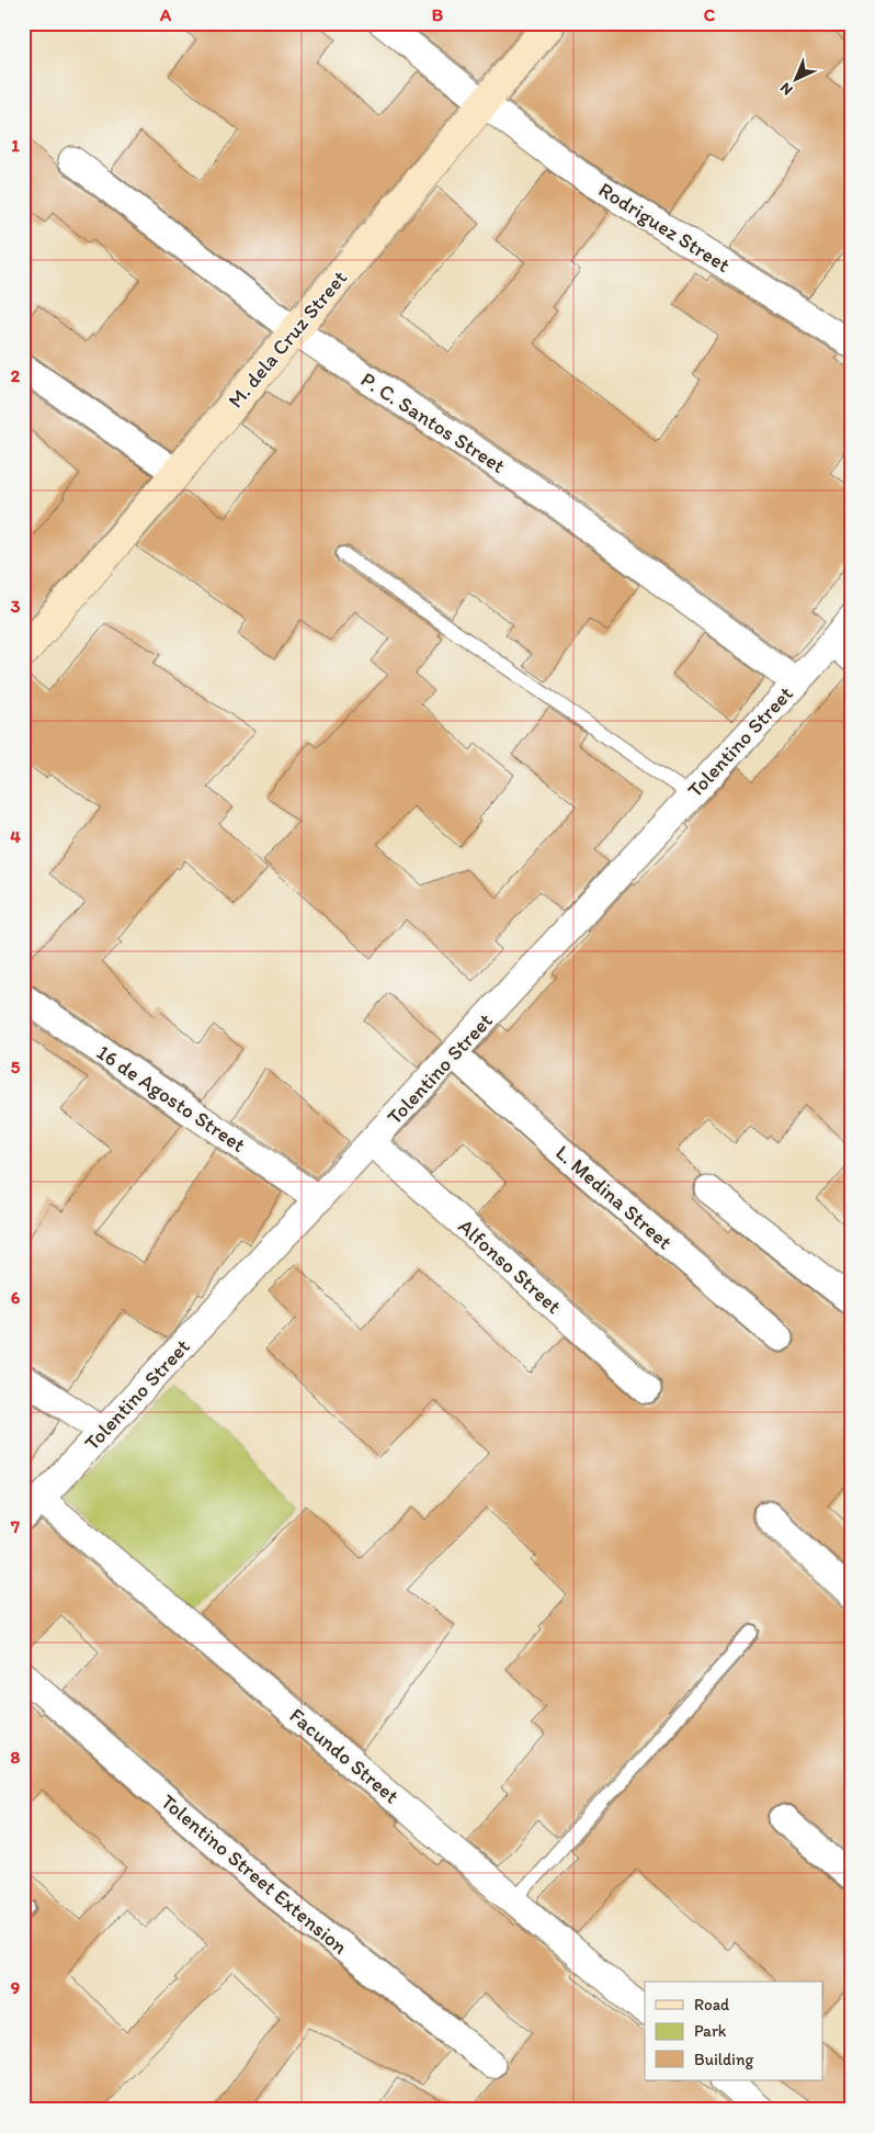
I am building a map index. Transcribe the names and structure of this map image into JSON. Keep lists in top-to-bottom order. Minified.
{"streets":{"street":["Rodriguez Street","M. dela Cruz Street","P. C. Santos Street","Tolentino Street","16 de Agosto Street","L. Medina Street","Alfonso Street","Facundo Street","Tolentino Street Extension"]},"crossings":[["Rodriguez Street","M. dela Cruz Street"],["M. dela Cruz Street","P. C. Santos Street"],["P. C. Santos Street","Tolentino Street"],["Tolentino Street","16 de Agosto Street"],["Tolentino Street","L. Medina Street"],["Tolentino Street","Alfonso Street"],["Tolentino Street","Facundo Street"]],"legend":["Road","Park","Building"],"north":"bottom left","grid":{"columns":["A","B","C"],"rows":["1","2","3","4","5","6","7","8","9"]}}
